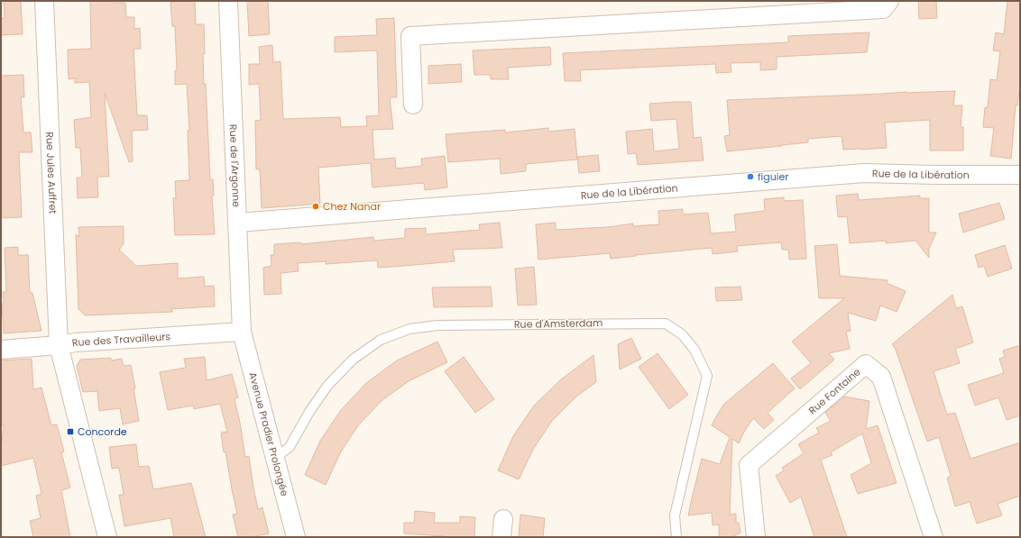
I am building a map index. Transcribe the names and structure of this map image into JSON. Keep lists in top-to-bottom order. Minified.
{"streets":{"street":["Rue de l'Argonne","Rue Jules Auffret","Rue de la Libération","Rue des Travailleurs","Rue Fontaine","Avenue Pradier Prolongée"],"lane":["Rue d'Amsterdam"]},"crossings":[["Rue de l'Argonne","Rue de la Libération"],["Rue de l'Argonne","Rue des Travailleurs"],["Rue de l'Argonne","Avenue Pradier Prolongée"],["Rue Jules Auffret","Rue des Travailleurs"],["Rue d'Amsterdam","Avenue Pradier Prolongée"],["Rue des Travailleurs","Avenue Pradier Prolongée"]],"places":{"other":["figuier","Chez Nanar"],"transit":["Concorde"]}}
